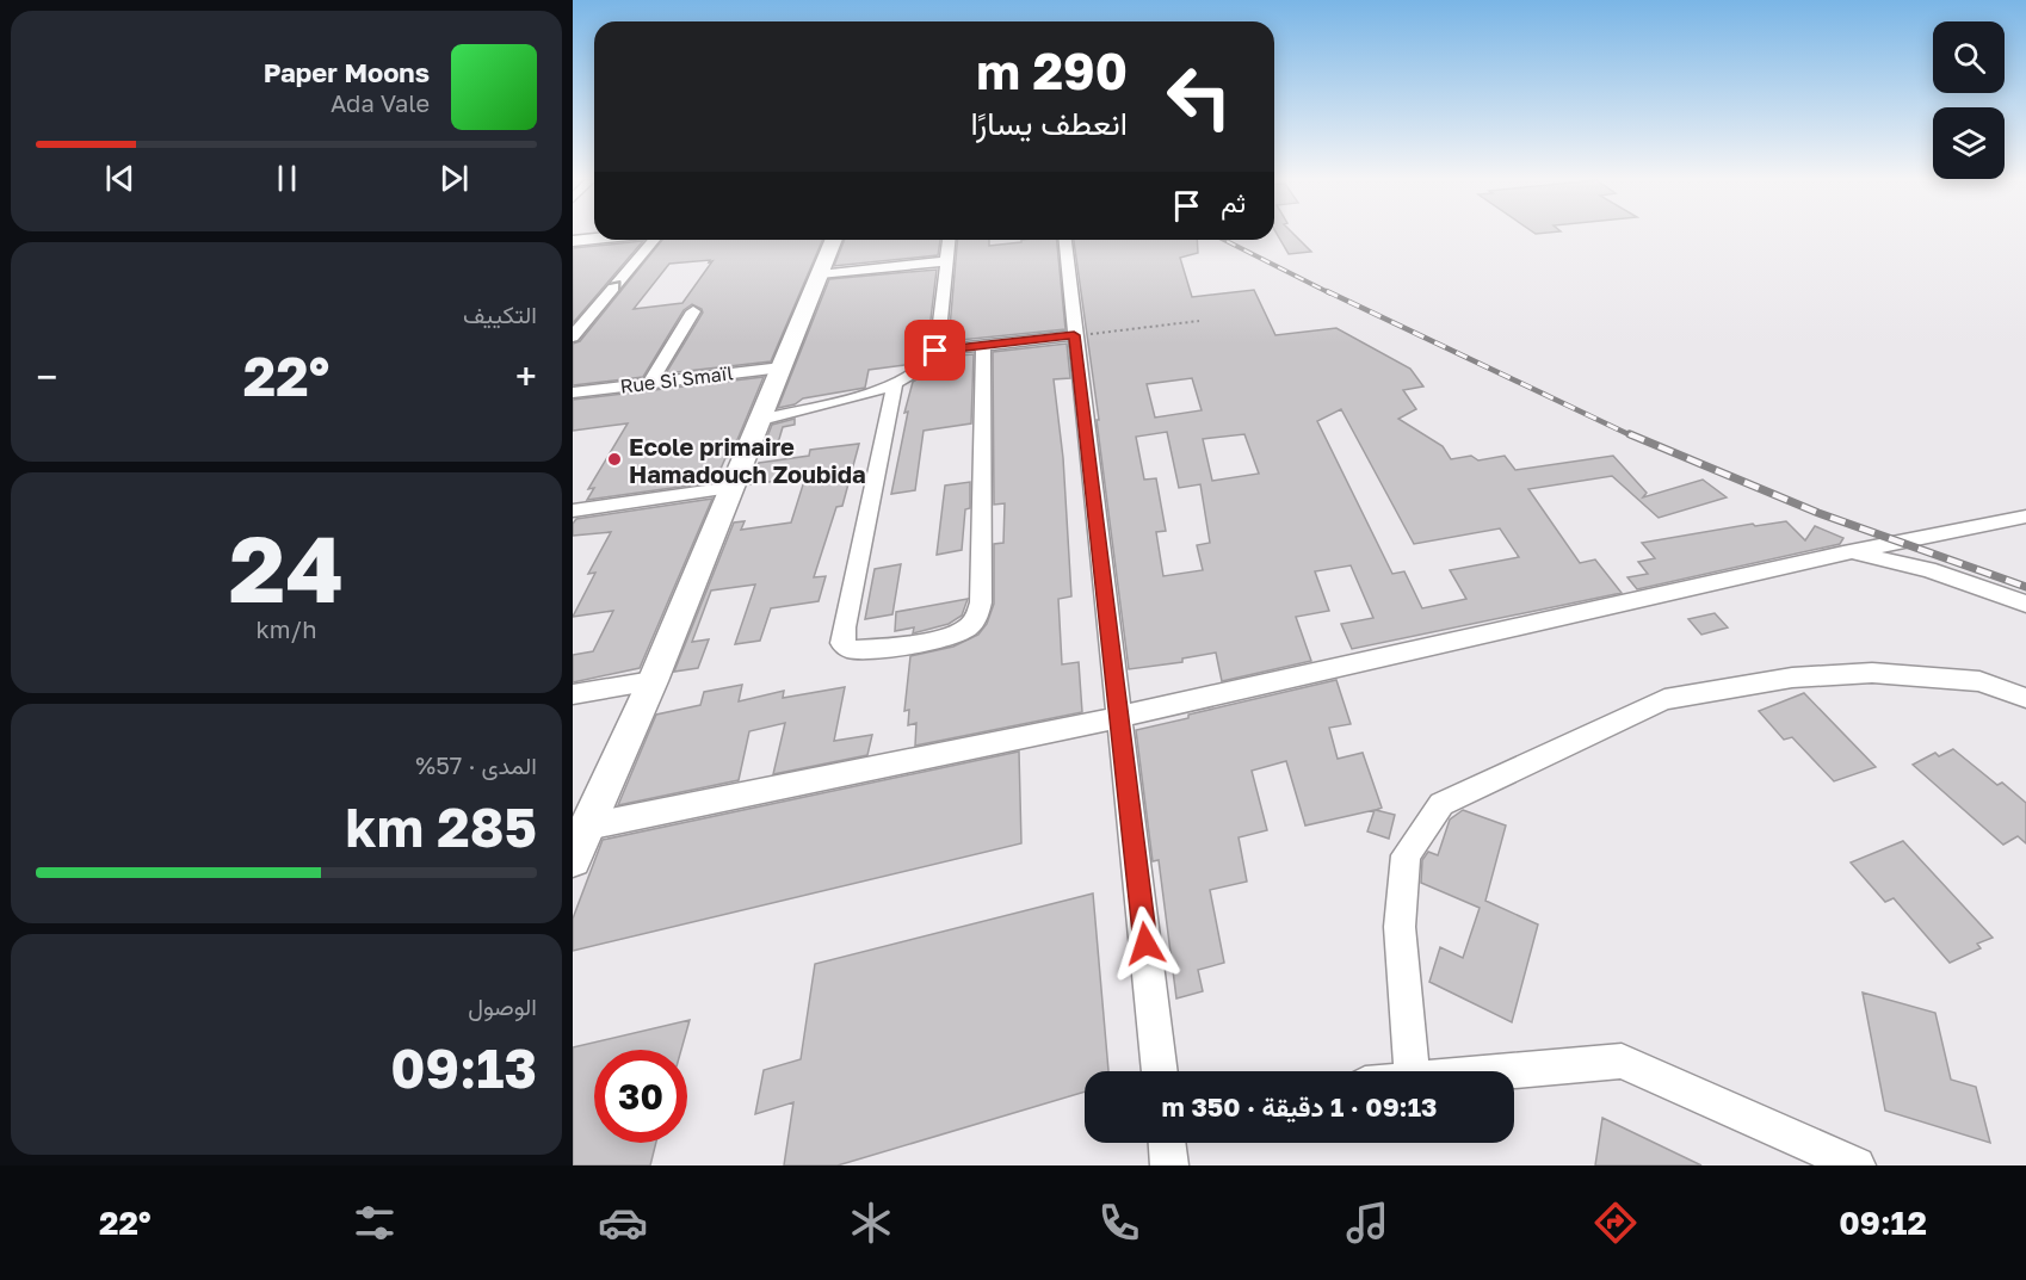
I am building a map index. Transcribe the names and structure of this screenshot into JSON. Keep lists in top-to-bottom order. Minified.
{"streets":{"street":["Rue Si Smaïl"]},"places":["Ecole primaire Hamadouch Zoubida"],"page":{"turn":["290 m","انعطف يسارًا"],"song":["Paper Moons","Ada Vale"],"then":"ثم","tile":["التكييف",["24","km/h"],["المدى · 57%","285 km"],["الوصول","09:13"]],"heat":["−","22°","+"],"limit":"30","trip":"09:13 · 1 دقيقة · 350 m","tabs":["09:12","22°"]}}
